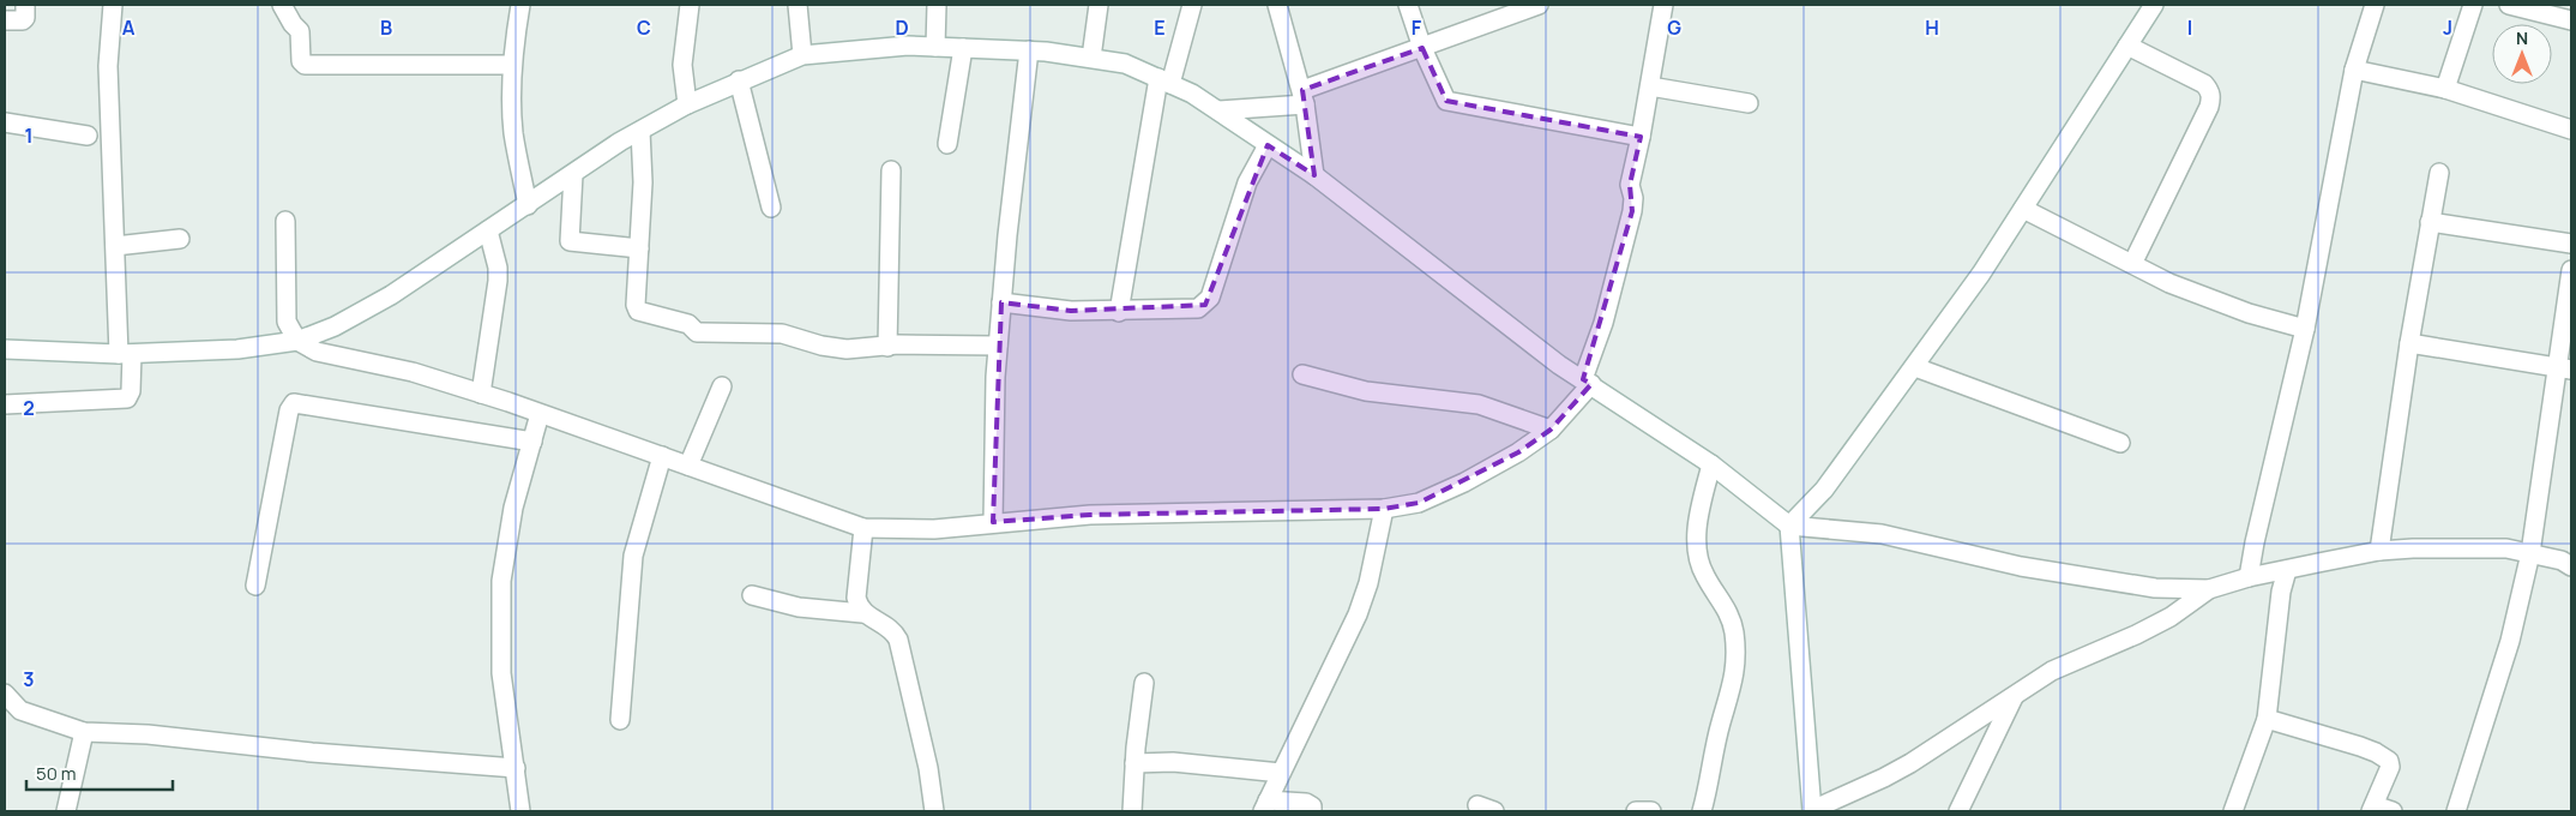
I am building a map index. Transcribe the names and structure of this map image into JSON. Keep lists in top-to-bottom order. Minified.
{"scale_bar":"50 m","north":"top","grid":{"columns":["A","B","C","D","E","F","G","H","I","J"],"rows":["1","2","3"]}}
